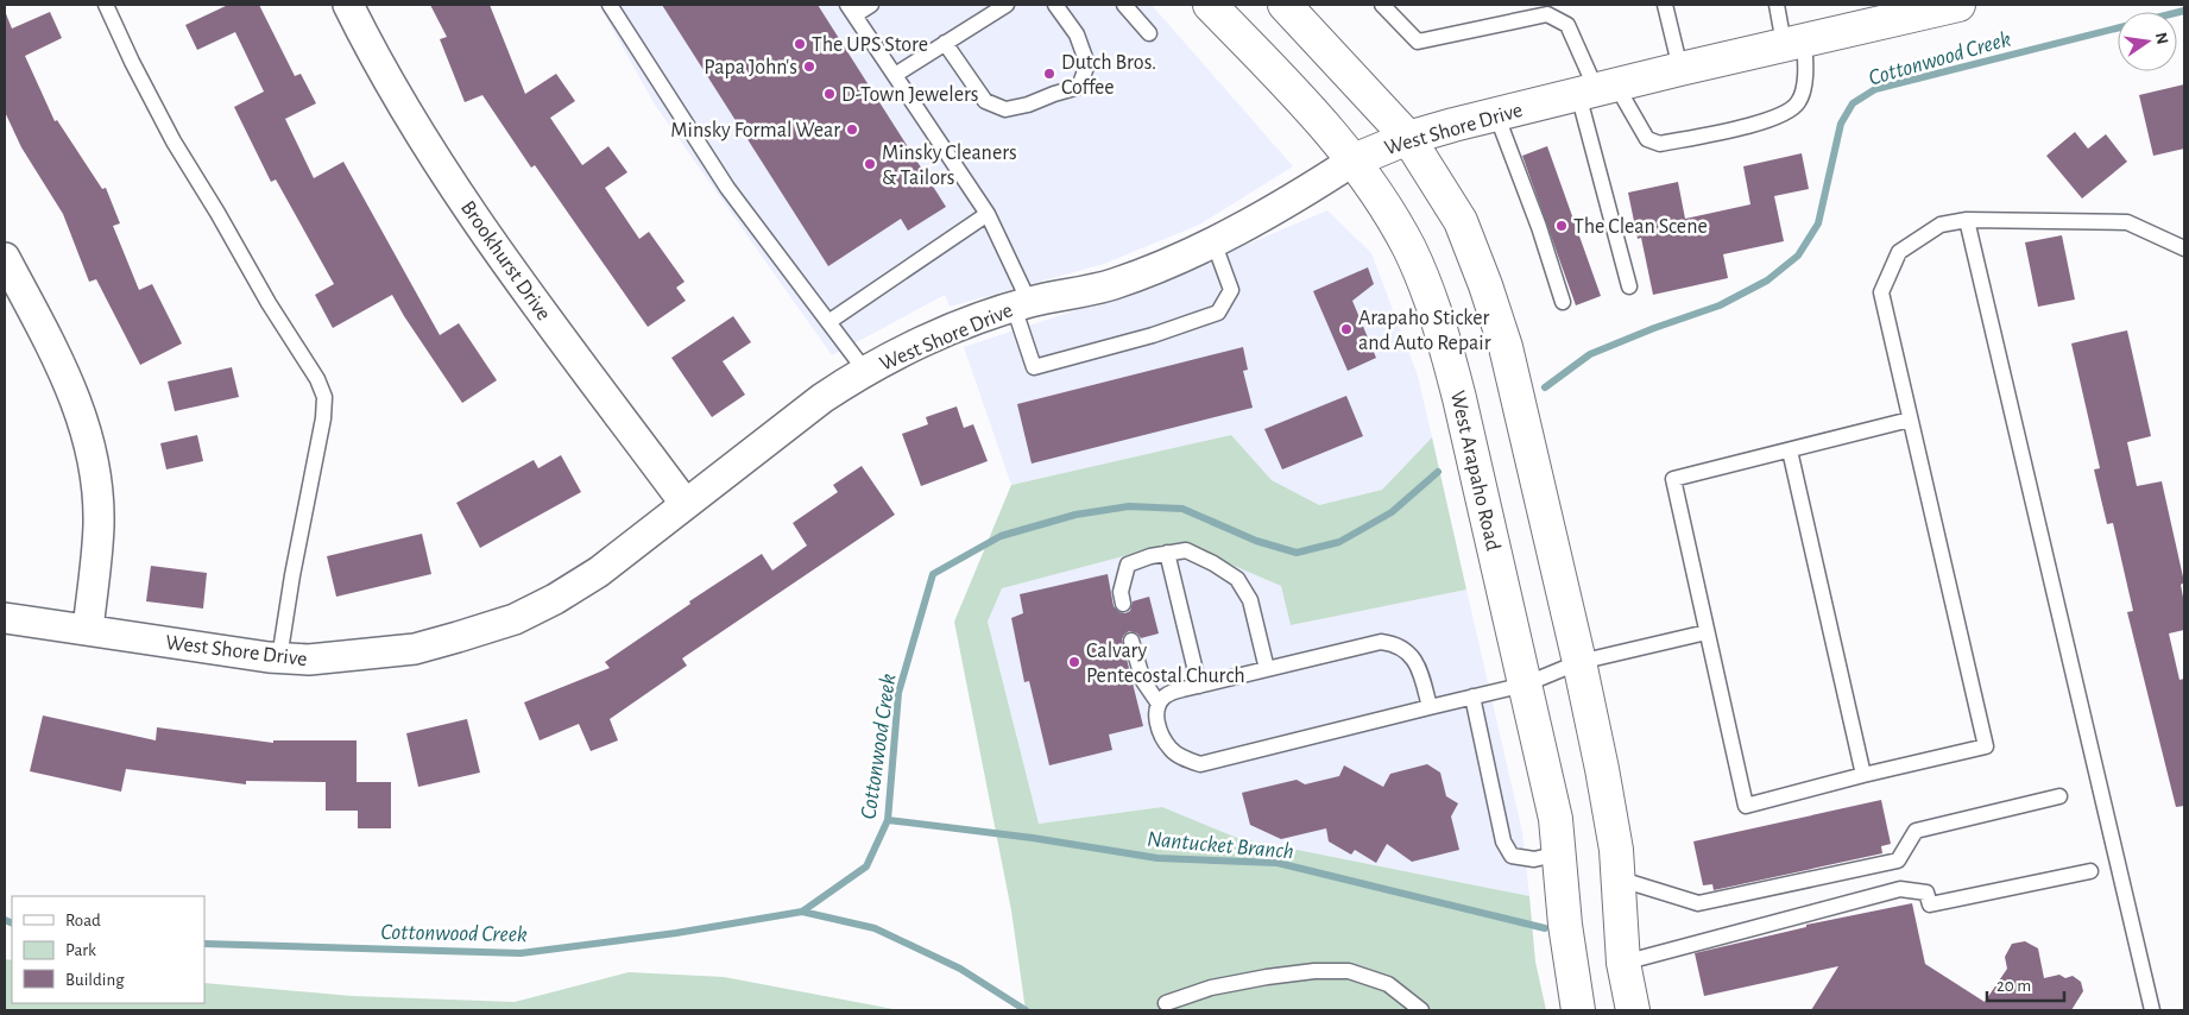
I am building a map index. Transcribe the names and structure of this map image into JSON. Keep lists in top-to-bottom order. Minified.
{"streets":{"main road":["West Shore Drive","West Arapaho Road"],"street":["Brookhurst Drive"]},"crossings":[["West Shore Drive","Brookhurst Drive"],["West Shore Drive","West Arapaho Road"]],"water":["Cottonwood Creek","Nantucket Branch"],"places":["The UPS Store","Papa John's","Dutch Bros. Coffee","D-Town Jewelers","Minsky Formal Wear","Minsky Cleaners & Tailors","The Clean Scene","Arapaho Sticker and Auto Repair","Calvary Pentecostal Church"],"legend":["Road","Park","Building"],"scale_bar":"20 m","north":"right"}
